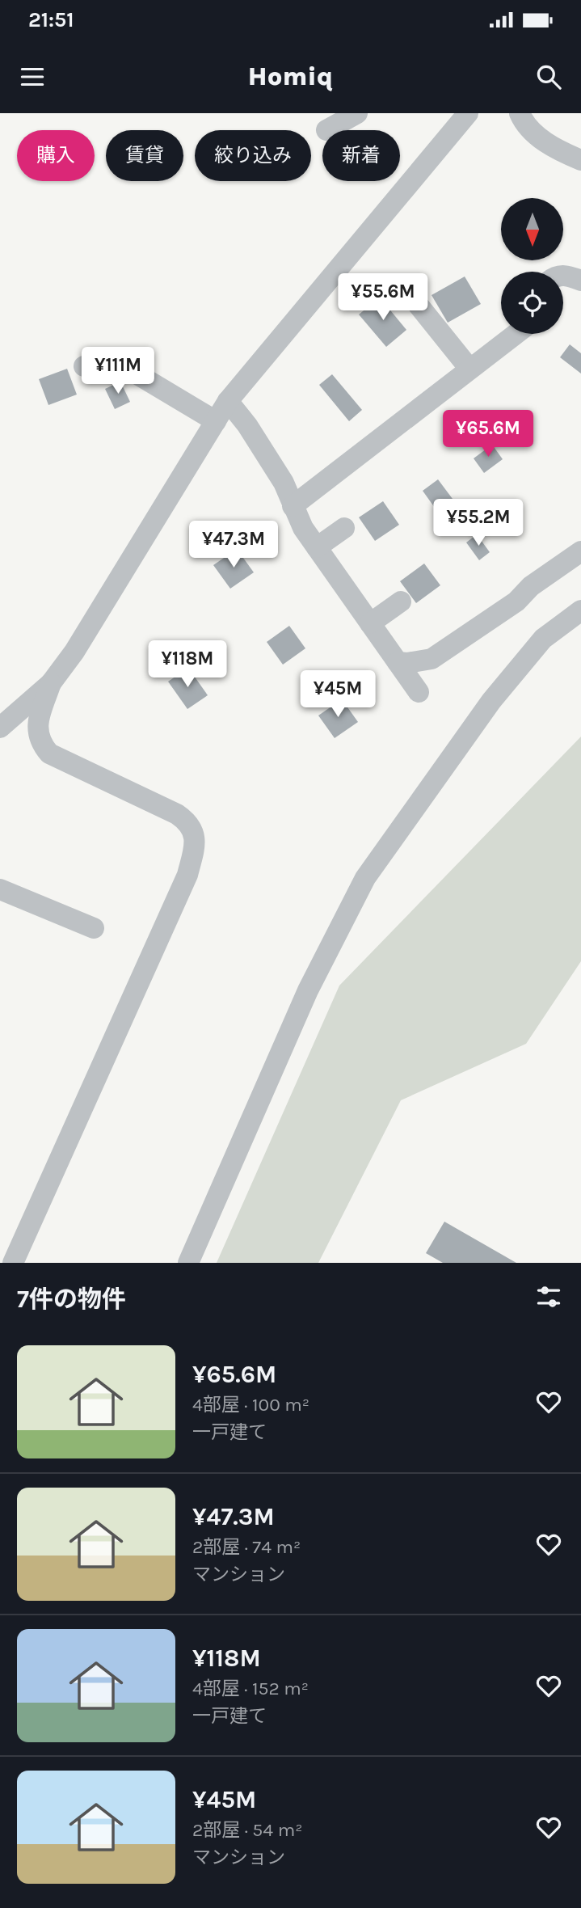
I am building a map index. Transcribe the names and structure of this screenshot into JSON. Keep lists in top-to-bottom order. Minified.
{"north":"bottom","page":{"status":"21:51","header":"Homiq","chip":["購入","賃貸","絞り込み","新着"],"price":["¥55.6M","¥111M","¥65.6M","¥55.2M","¥47.3M","¥118M","¥45M"],"heading":"7件の物件","list":[{"name":"¥65.6M","note":"4部屋 · 100 m² · 一戸建て"},{"name":"¥47.3M","note":"2部屋 · 74 m² · マンション"},{"name":"¥118M","note":"4部屋 · 152 m² · 一戸建て"},{"name":"¥45M","note":"2部屋 · 54 m² · マンション"}]}}
